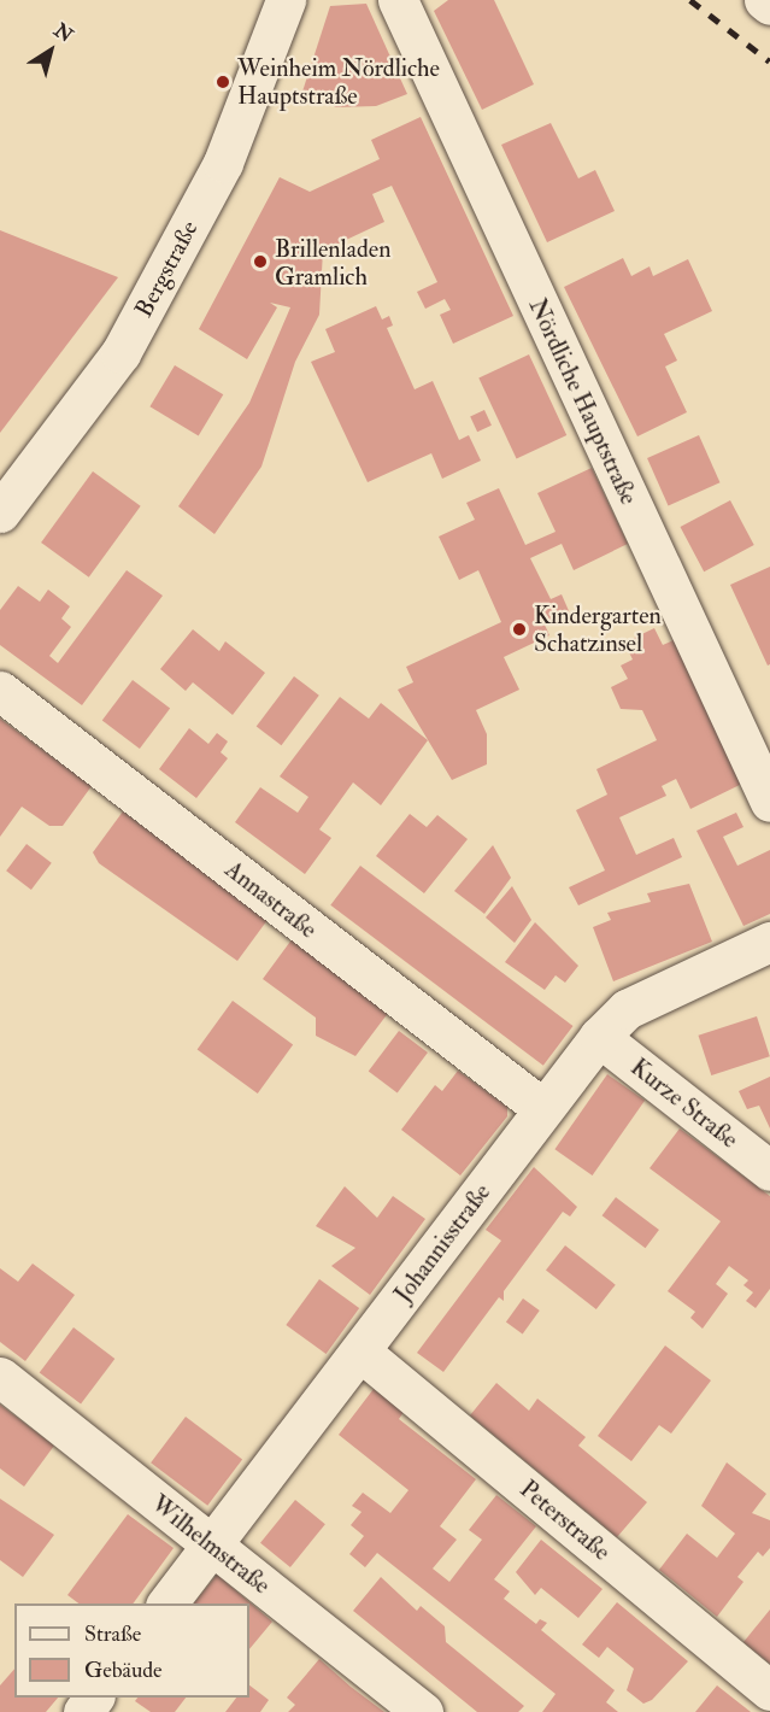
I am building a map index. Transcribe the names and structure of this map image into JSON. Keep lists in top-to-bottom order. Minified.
{"streets":{"street":["Bergstraße","Nördliche Hauptstraße","Annastraße","Kurze Straße","Johannisstraße","Peterstraße","Wilhelmstraße"]},"crossings":[["Annastraße","Johannisstraße"],["Kurze Straße","Johannisstraße"],["Johannisstraße","Peterstraße"],["Johannisstraße","Wilhelmstraße"]],"places":["Weinheim Nördliche Hauptstraße","Brillenladen Gramlich","Kindergarten Schatzinsel"],"legend":["Straße","Gebäude"],"north":"top right"}
